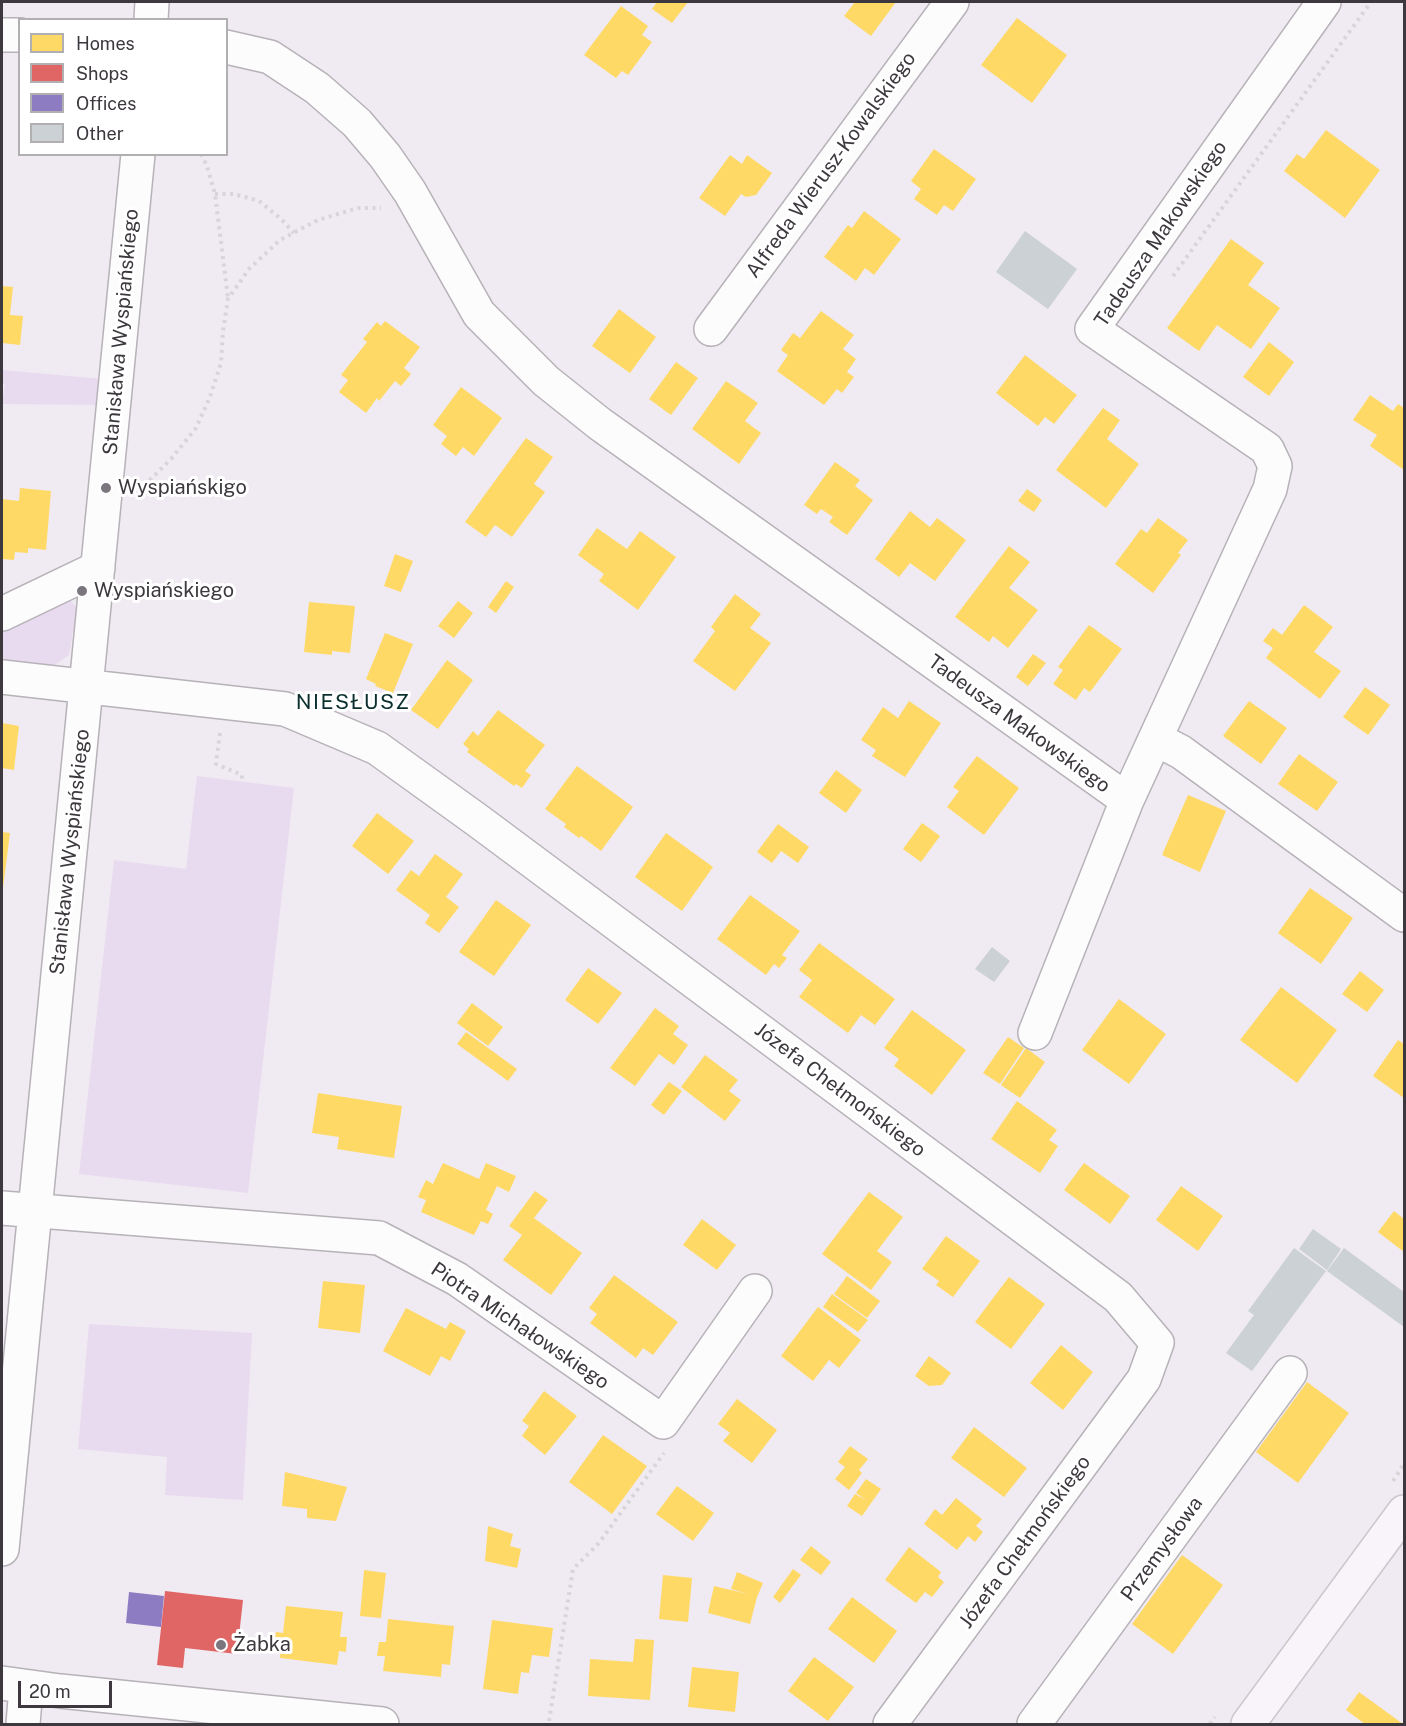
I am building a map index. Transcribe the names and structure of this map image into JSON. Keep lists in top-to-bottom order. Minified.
{"streets":{"street":["Alfreda Wierusz-Kowalskiego","Tadeusza Makowskiego","Stanisława Wyspiańskiego","Józefa Chełmońskiego","Piotra Michałowskiego","Przemysłowa"]},"crossings":[["Stanisława Wyspiańskiego","Józefa Chełmońskiego"],["Stanisława Wyspiańskiego","Piotra Michałowskiego"]],"districts":["NIESŁUSZ"],"places":["Wyspiańskigo","Wyspiańskiego","Żabka"],"legend":["Homes","Shops","Offices","Other"],"scale_bar":"20 m"}
